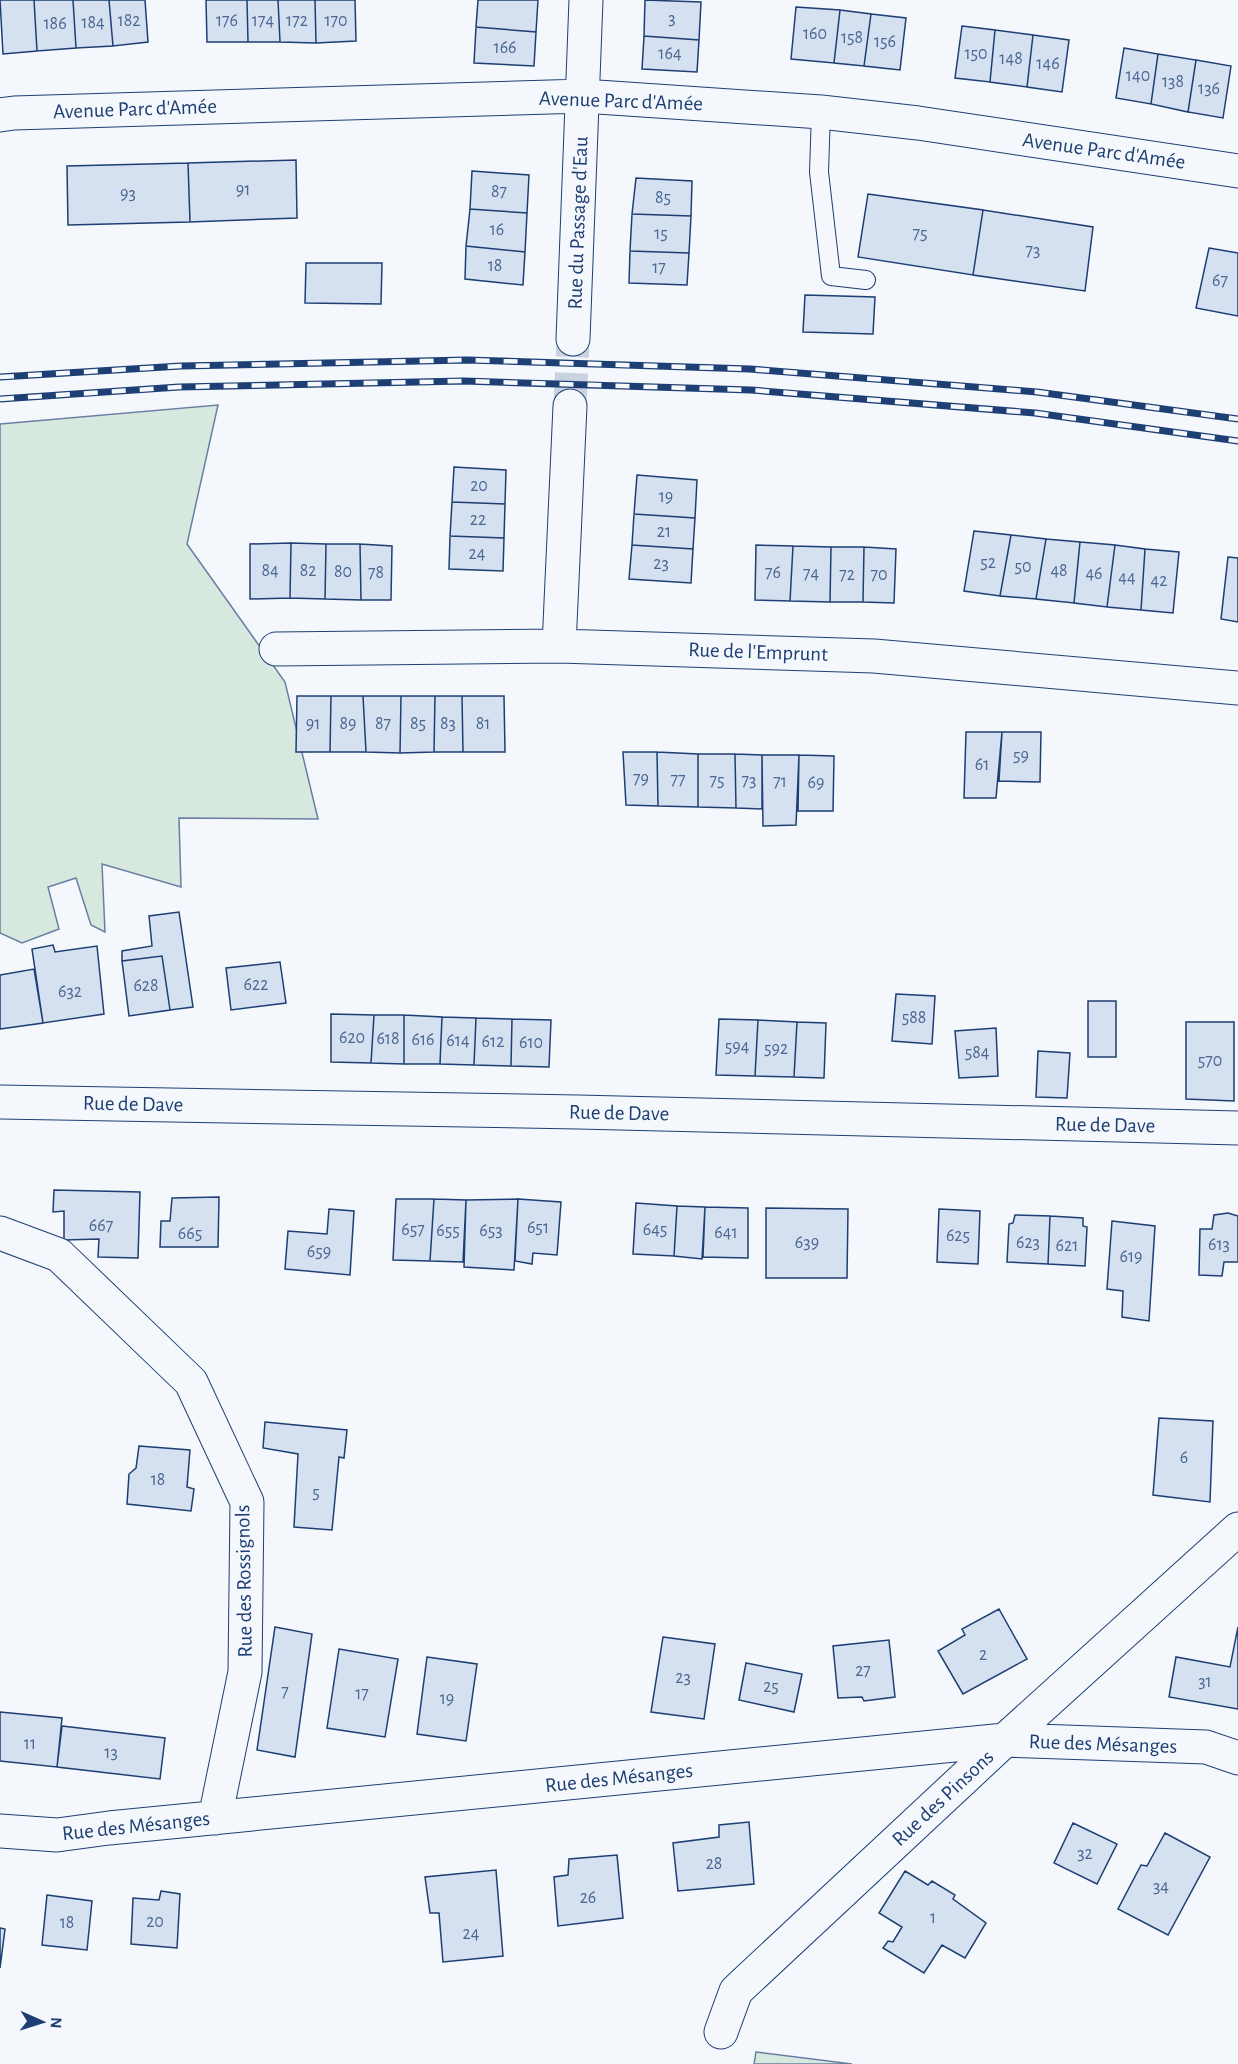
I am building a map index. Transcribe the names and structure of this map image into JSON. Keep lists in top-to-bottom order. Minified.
{"streets":{"street":["Avenue Parc d'Amée","Rue du Passage d'Eau","Rue de l'Emprunt","Rue de Dave","Rue des Rossignols","Rue des Mésanges","Rue des Pinsons"]},"crossings":[["Avenue Parc d'Amée","Rue du Passage d'Eau"],["Rue des Rossignols","Rue des Mésanges"],["Rue des Mésanges","Rue des Pinsons"]],"house_numbers":["3","182","176","174","172","170","184","186","160","158","156","166","164","150","148","146","140","138","136","91","87","93","85","16","15","75","73","18","17","67","20","19","22","21","24","52","23","50","84","82","48","80","78","76","74","46","72","70","44","42","91","89","87","85","83","81","59","61","79","77","75","73","71","69","622","628","632","588","620","618","616","614","612","610","594","592","584","570","667","651","657","645","655","653","641","665","625","639","623","613","621","659","619","6","18","5","2","27","23","31","25","7","17","19","11","13","32","28","34","26","1","20","18","24"],"north":"right"}
